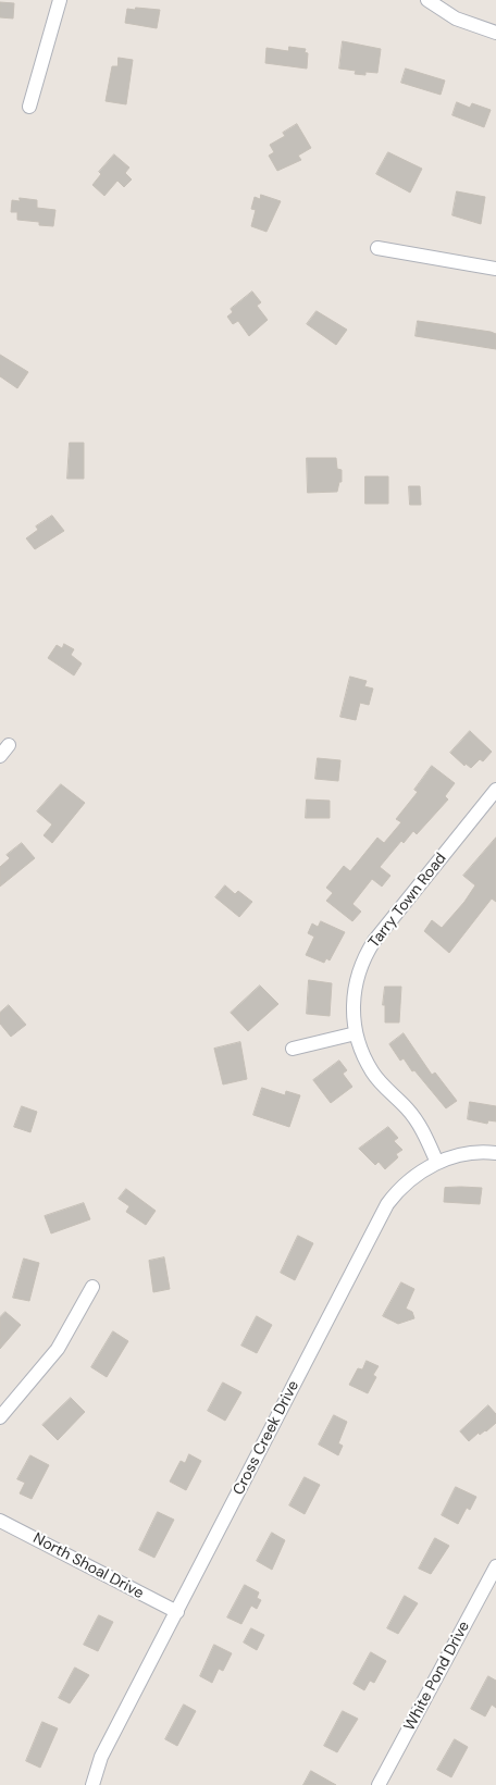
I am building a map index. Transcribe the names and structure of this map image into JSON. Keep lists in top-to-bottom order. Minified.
{"streets":{"street":["Tarry Town Road","Cross Creek Drive","North Shoal Drive","White Pond Drive"]},"crossings":[["Tarry Town Road","Cross Creek Drive"],["Cross Creek Drive","North Shoal Drive"]]}
